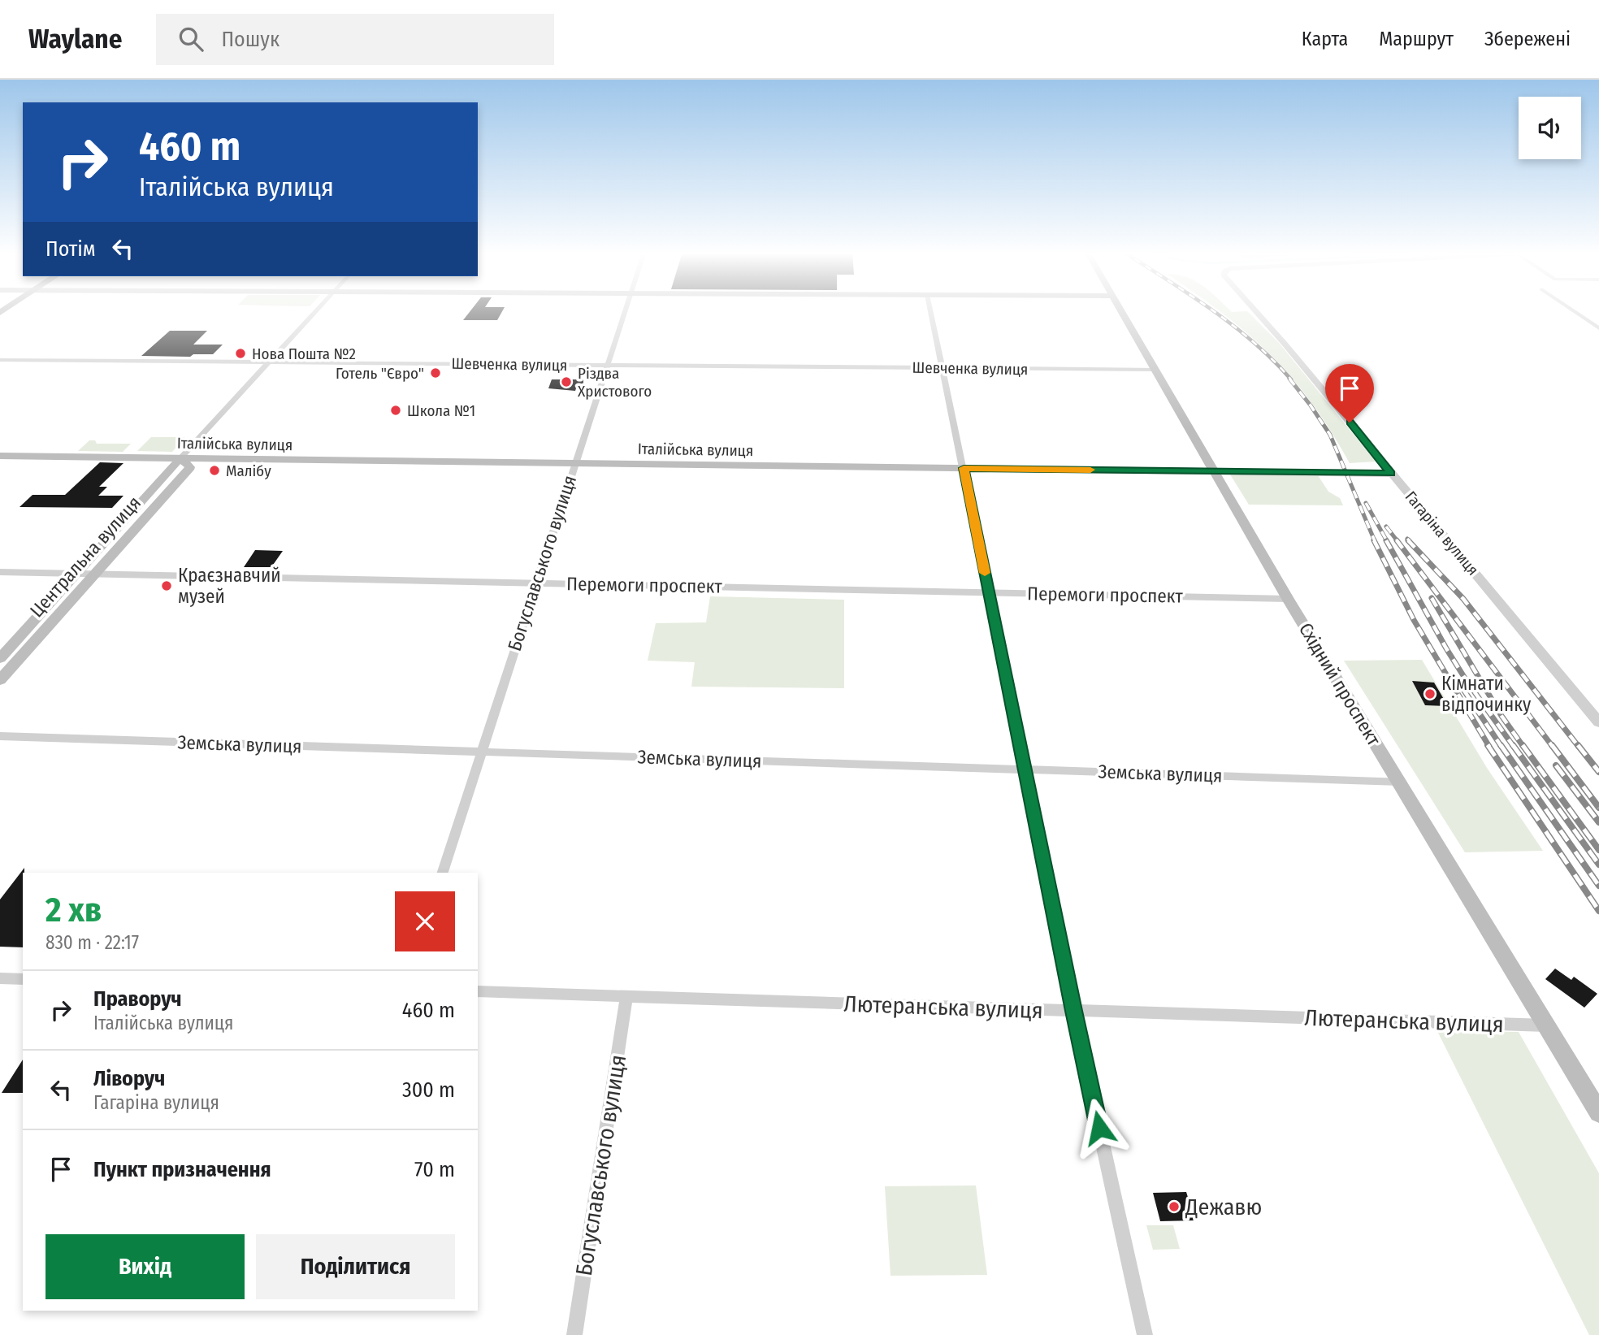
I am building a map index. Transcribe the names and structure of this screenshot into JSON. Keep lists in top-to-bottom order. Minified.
{"streets":{"main road":["Італійська вулиця","Центральна вулиця","Східний проспект"],"street":["Шевченка вулиця","Гагаріна вулиця","Богуславського вулиця","Перемоги проспект","Земська вулиця","Лютеранська вулиця"]},"crossings":[["Шевченка вулиця","Центральна вулиця"],["Шевченка вулиця","Богуславського вулиця"],["Шевченка вулиця","Східний проспект"],["Італійська вулиця","Гагаріна вулиця"],["Італійська вулиця","Центральна вулиця"],["Італійська вулиця","Богуславського вулиця"],["Італійська вулиця","Східний проспект"],["Центральна вулиця","Перемоги проспект"],["Богуславського вулиця","Перемоги проспект"],["Богуславського вулиця","Земська вулиця"],["Богуславського вулиця","Лютеранська вулиця"],["Перемоги проспект","Східний проспект"],["Східний проспект","Земська вулиця"],["Східний проспект","Лютеранська вулиця"]],"places":["Нова Пошта №2","Готель \"Євро\"","Різдва Христового","Школа №1","Малібу","Краєзнавчий музей","Кімнати відпочинку","Дежавю"],"page":{"header":"Waylane","search":"Пошук","nav":["Карта","Маршрут","Збережені"],"turn":["460 m","Італійська вулиця"],"then":"Потім","heading":["2 хв","830 m · 22:17"],"list":[{"name":"Праворуч","note":"Італійська вулиця","value":"460 m"},{"name":"Ліворуч","note":"Гагаріна вулиця","value":"300 m"},{"name":"Пункт призначення","value":"70 m"}],"buttons":["Вихід","Поділитися"]}}
